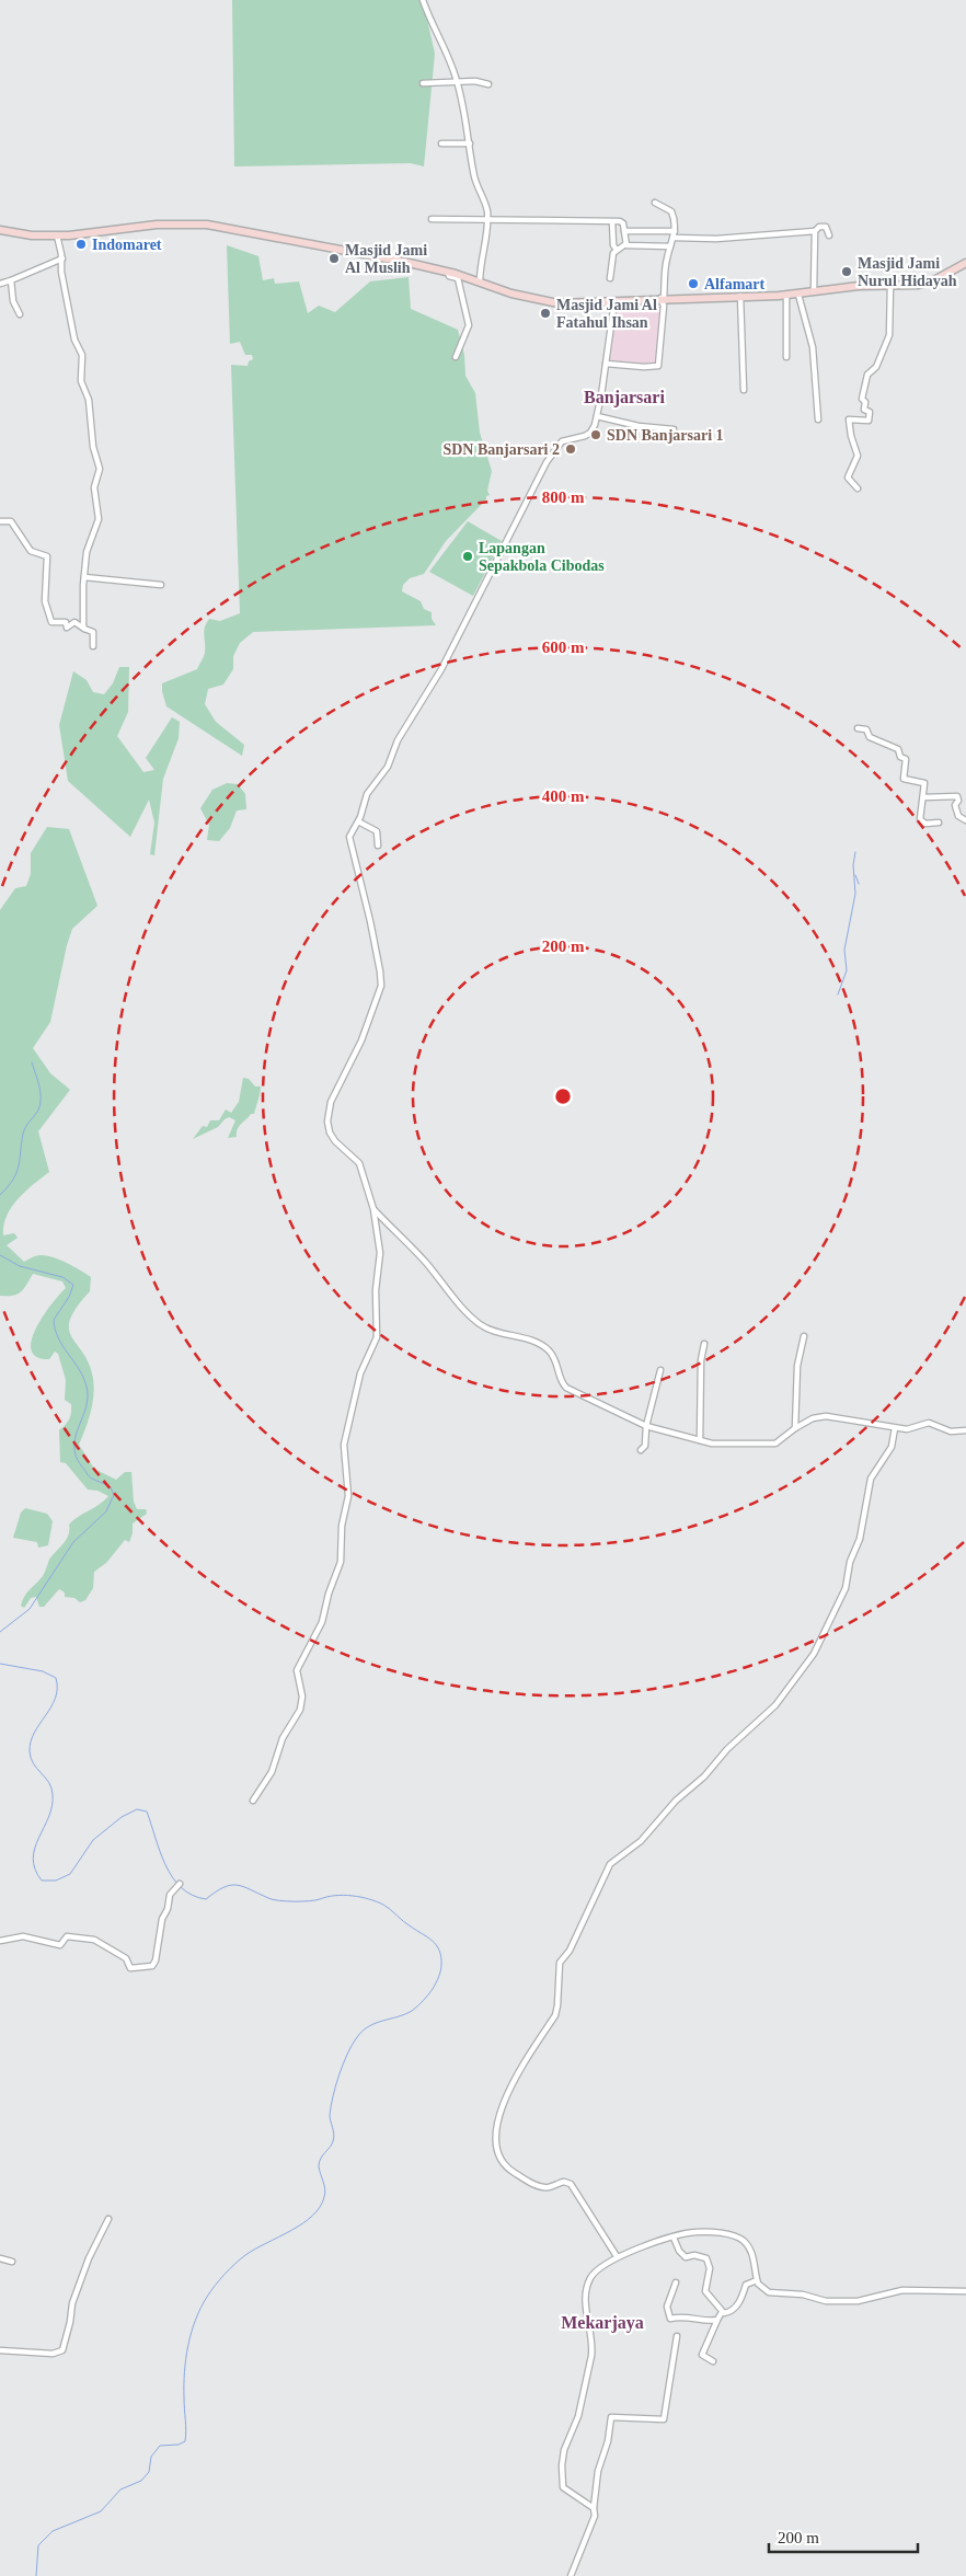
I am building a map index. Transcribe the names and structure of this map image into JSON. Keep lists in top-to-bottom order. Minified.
{"districts":["Banjarsari","Mekarjaya"],"places":["Indomaret","Masjid Jami Al Muslih","Masjid Jami Nurul Hidayah","Alfamart","Masjid Jami Al Fatahul Ihsan","SDN Banjarsari 1","SDN Banjarsari 2","Lapangan Sepakbola Cibodas"],"scale_bar":"200 m","rings":["800 m","600 m","400 m","200 m"]}
